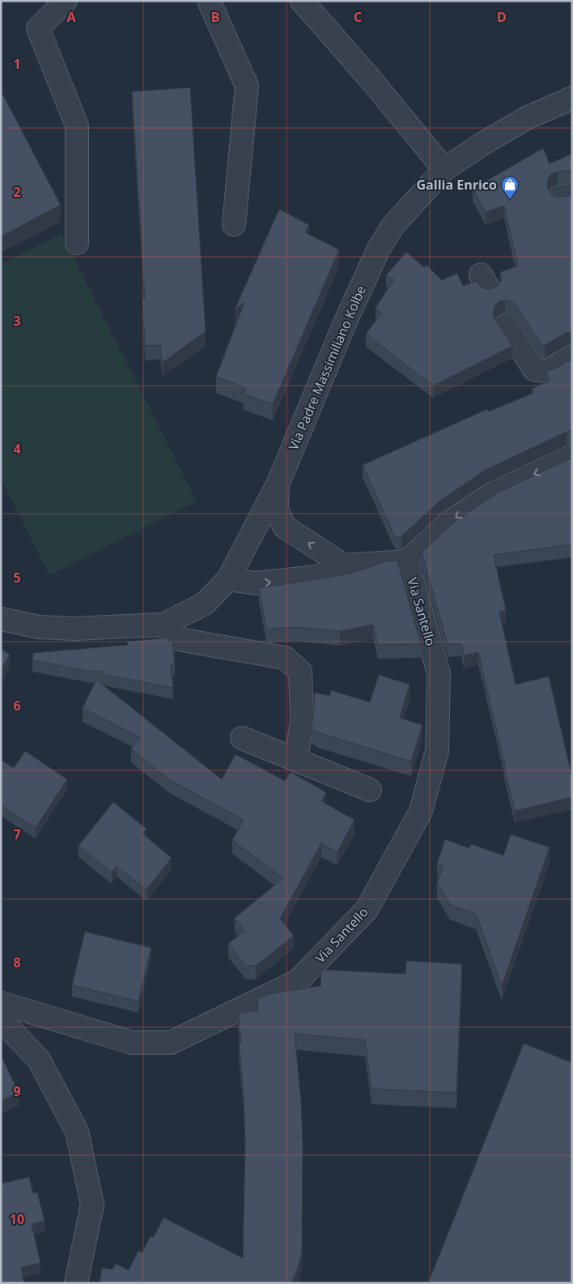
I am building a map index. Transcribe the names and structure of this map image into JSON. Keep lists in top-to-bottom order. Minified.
{"streets":{"street":["Via Padre Massimiliano Kolbe","Via Santello"]},"places":{"shop":["Gallia Enrico"]},"grid":{"columns":["A","B","C","D"],"rows":["1","2","3","4","5","6","7","8","9","10"]}}
